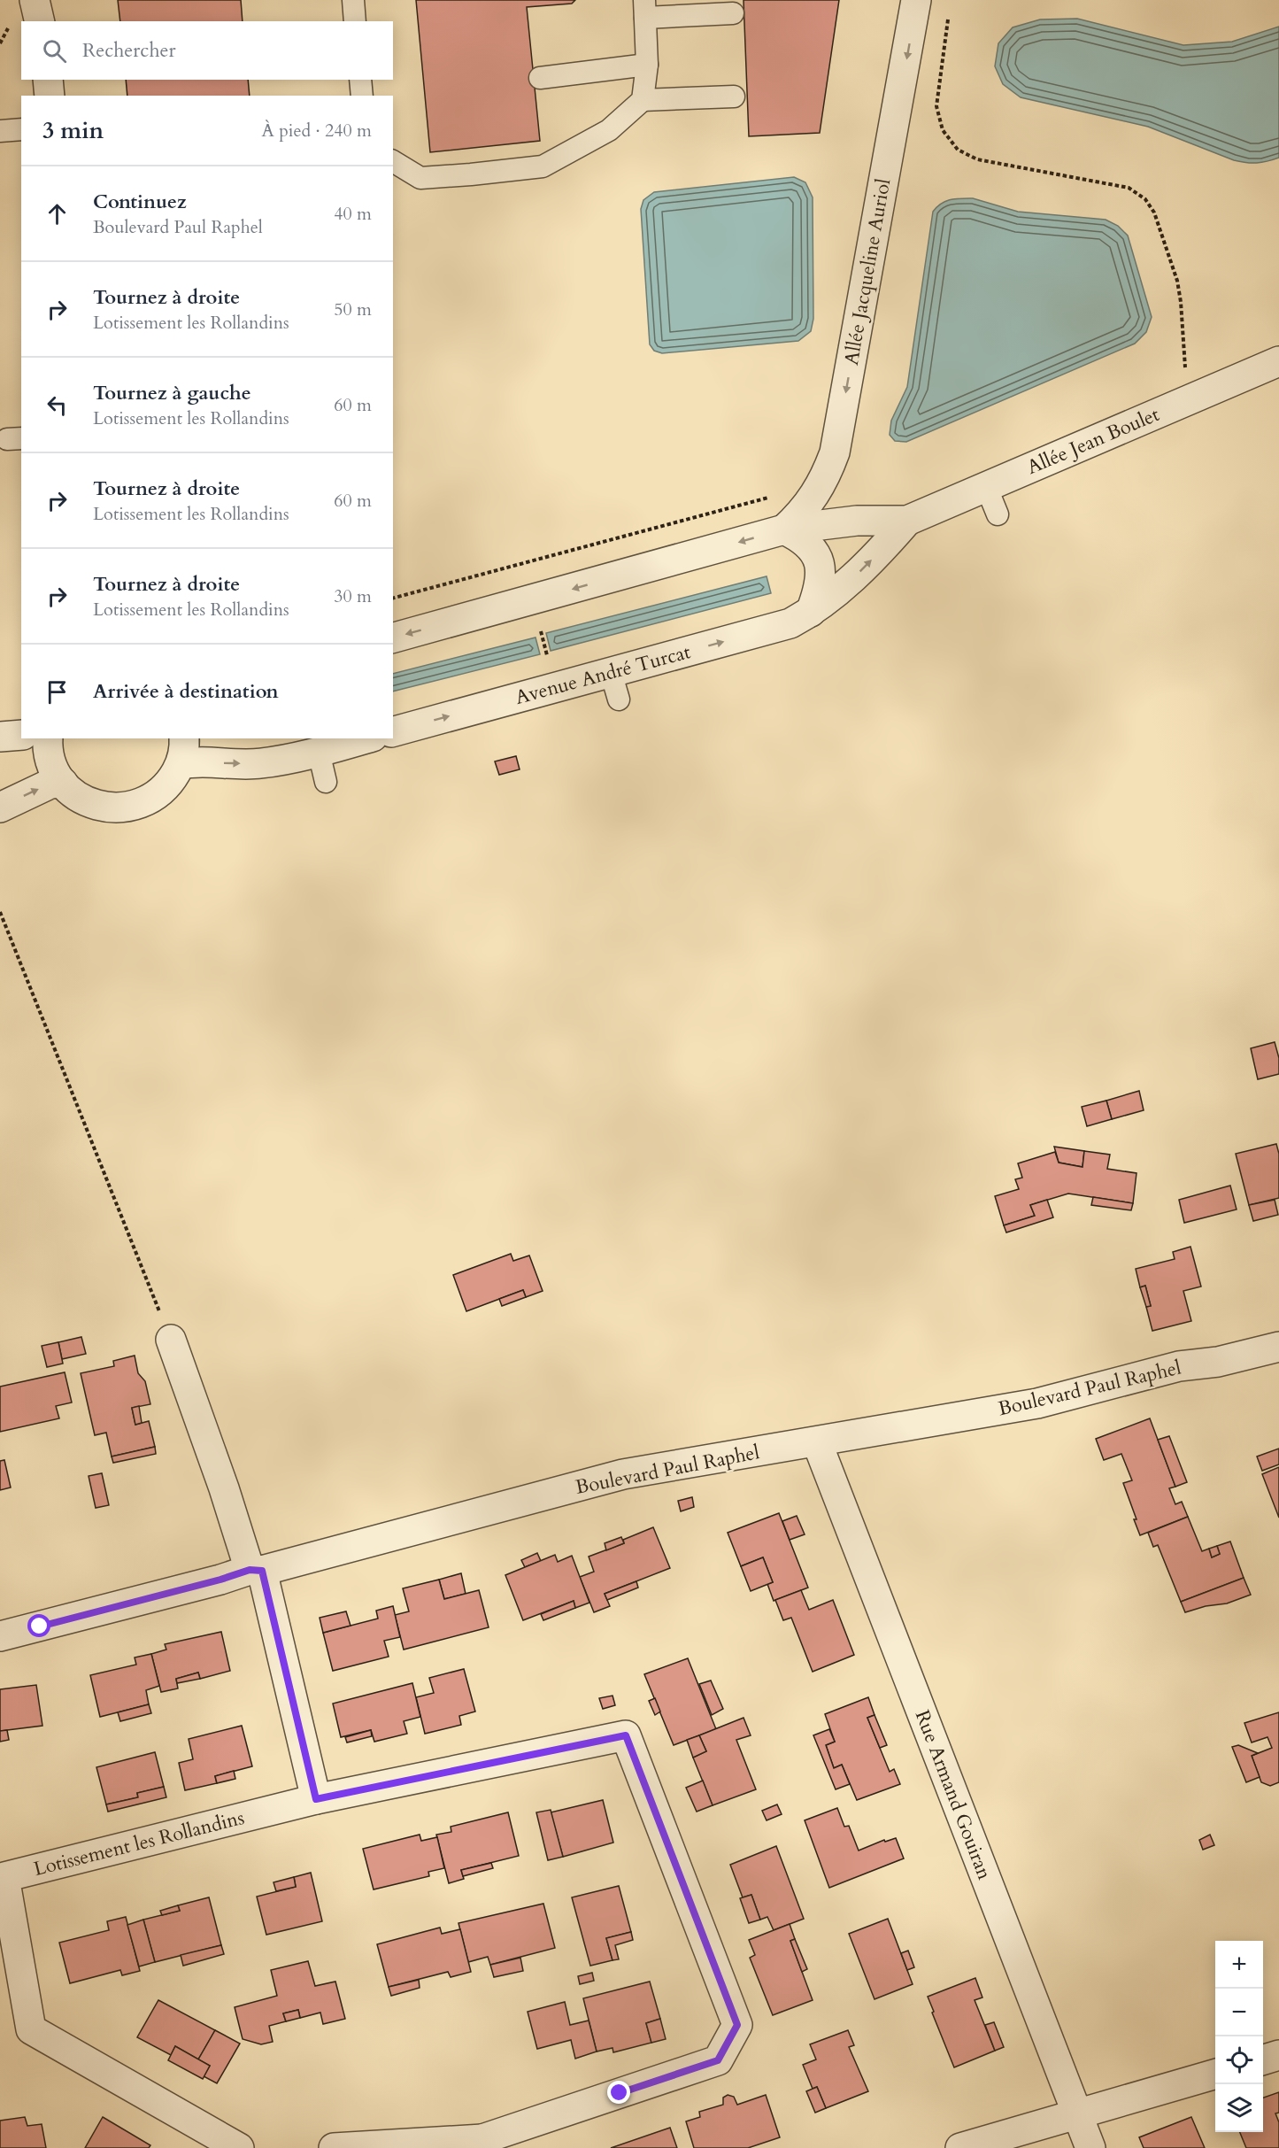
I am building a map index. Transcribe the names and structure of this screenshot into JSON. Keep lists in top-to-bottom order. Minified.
{"streets":{"street":["Allée Jacqueline Auriol","Allée Jean Boulet","Avenue André Turcat","Boulevard Paul Raphel","Rue Armand Gouiran","Lotissement les Rollandins"]},"crossings":[["Allée Jean Boulet","Avenue André Turcat"],["Boulevard Paul Raphel","Rue Armand Gouiran"]],"one_way":["Allée Jacqueline Auriol"],"page":{"search":"Rechercher","heading":["3 min","À pied · 240 m"],"list":[["Continuez","Boulevard Paul Raphel","40 m"],["Tournez à droite","Lotissement les Rollandins","50 m"],["Tournez à gauche","Lotissement les Rollandins","60 m"],["Tournez à droite","Lotissement les Rollandins","60 m"],["Tournez à droite","Lotissement les Rollandins","30 m"],"Arrivée à destination"],"map_buttons":["+","−"]}}
